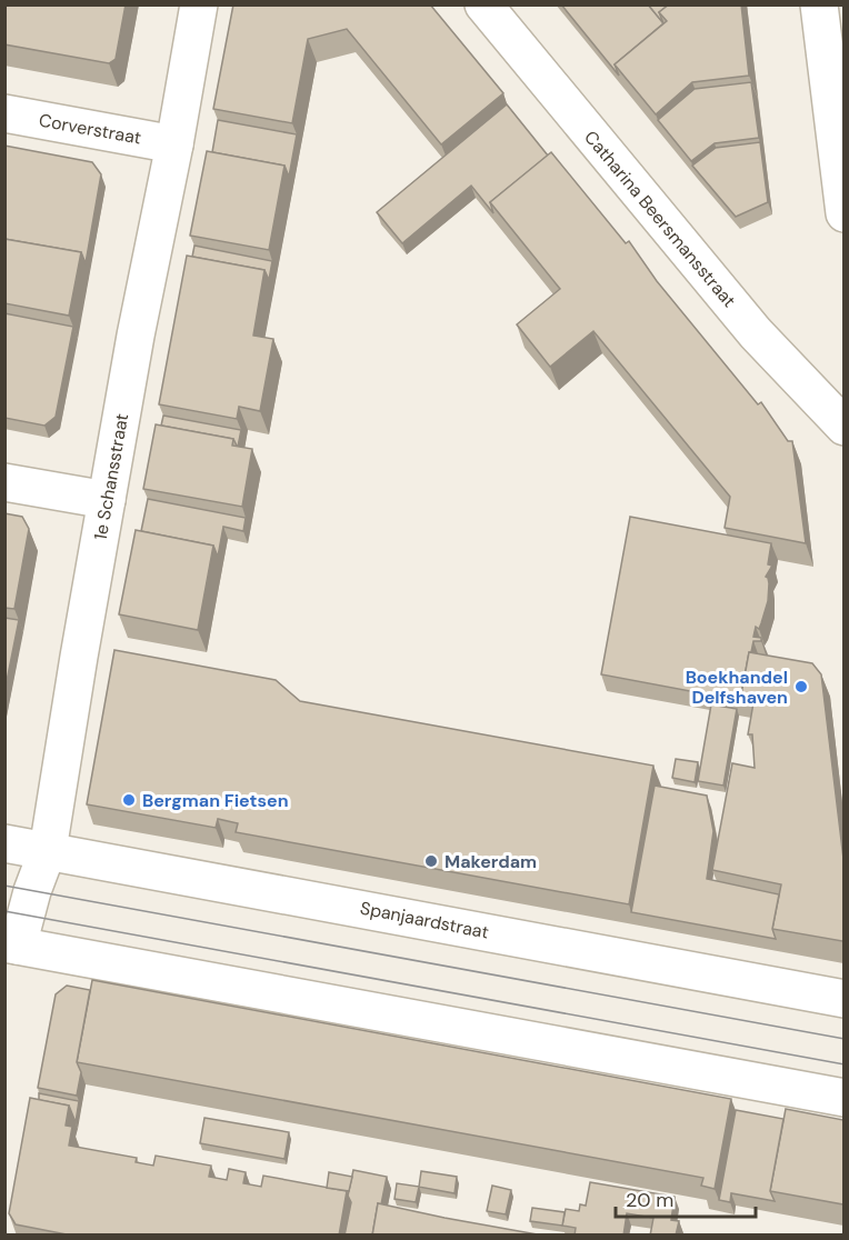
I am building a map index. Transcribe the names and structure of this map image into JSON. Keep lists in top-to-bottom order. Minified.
{"streets":{"street":["Corverstraat","Catharina Beersmansstraat","1e Schansstraat","Spanjaardstraat"]},"crossings":[["Corverstraat","1e Schansstraat"],["1e Schansstraat","Spanjaardstraat"]],"places":["Boekhandel Delfshaven","Bergman Fietsen","Makerdam"],"scale_bar":"20 m"}
